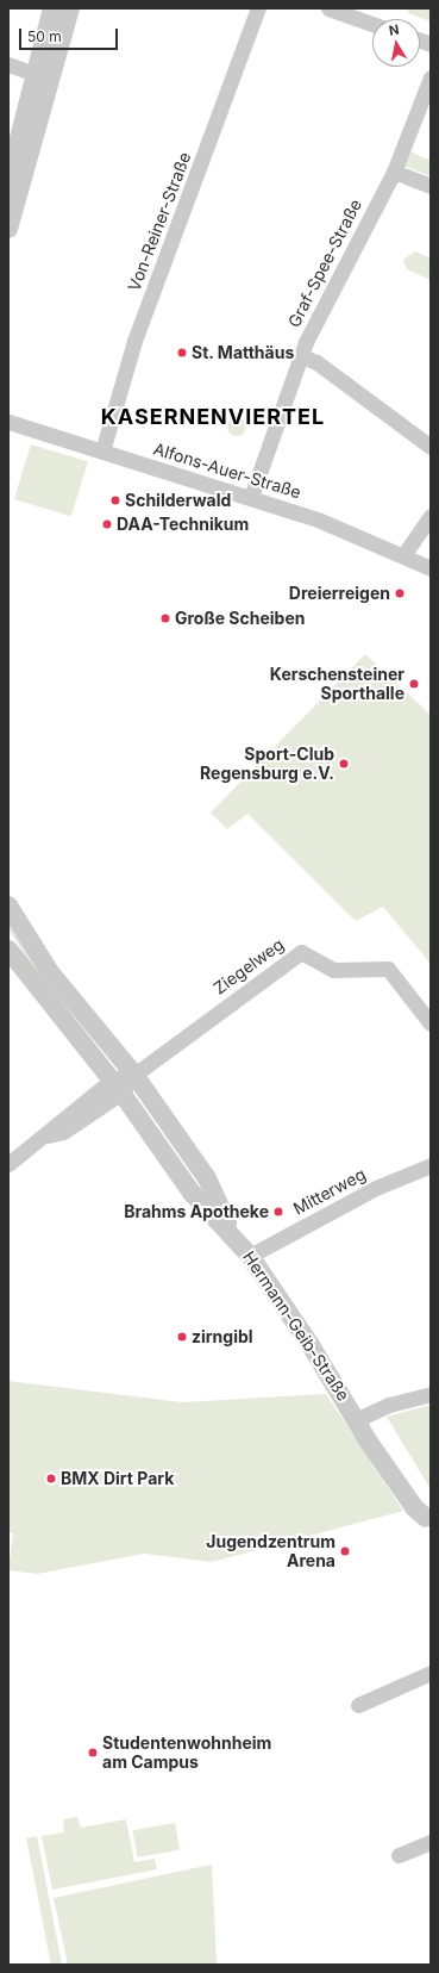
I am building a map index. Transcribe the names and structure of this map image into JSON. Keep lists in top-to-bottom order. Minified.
{"streets":{"street":["Von-Reiner-Straße","Graf-Spee-Straße","Alfons-Auer-Straße","Ziegelweg","Mitterweg","Hermann-Geib-Straße"]},"crossings":[["Von-Reiner-Straße","Alfons-Auer-Straße"],["Graf-Spee-Straße","Alfons-Auer-Straße"],["Ziegelweg","Hermann-Geib-Straße"],["Mitterweg","Hermann-Geib-Straße"]],"districts":["KASERNENVIERTEL"],"places":["St. Matthäus","Schilderwald","DAA-Technikum","Dreierreigen","Große Scheiben","Kerschensteiner Sporthalle","Sport-Club Regensburg e.V.","Brahms Apotheke","zirngibl","BMX Dirt Park","Jugendzentrum Arena","Studentenwohnheim am Campus"],"scale_bar":"50 m","north":"top"}
